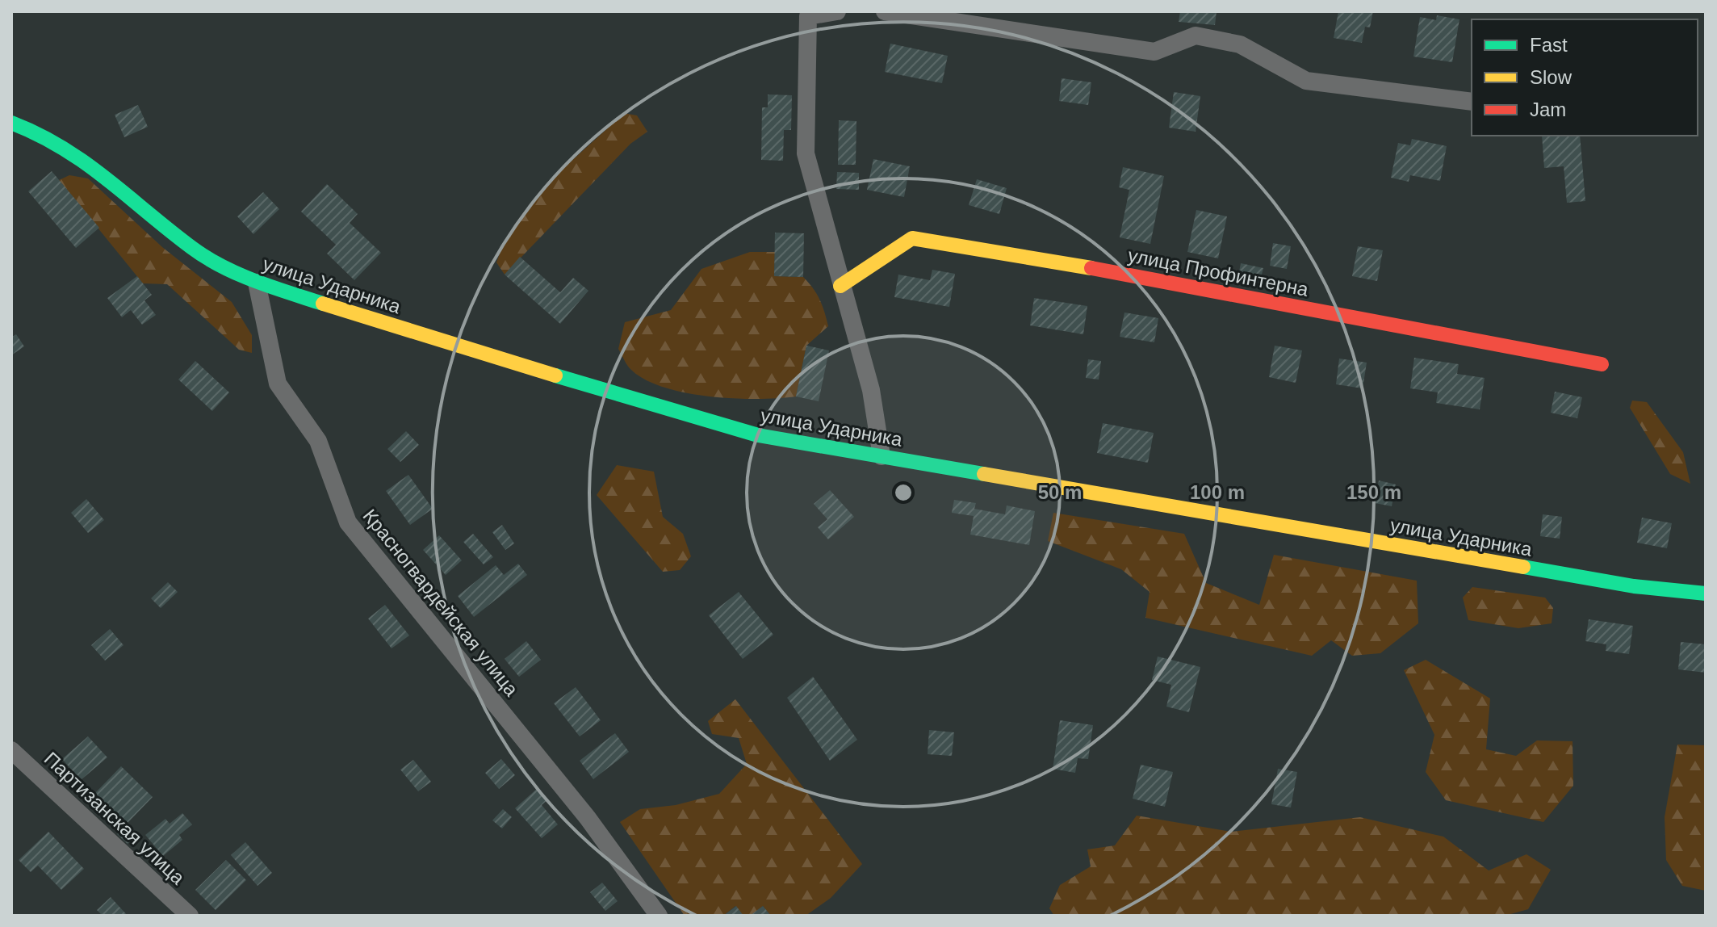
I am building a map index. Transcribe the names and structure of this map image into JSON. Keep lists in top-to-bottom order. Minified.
{"streets":{"main road":["улица Профинтерна","улица Ударника"],"street":["Красногвардейская улица","Партизанская улица"]},"crossings":[["улица Ударника","Красногвардейская улица"]],"legend":["Fast","Slow","Jam"],"rings":["50 m","100 m","150 m"]}
